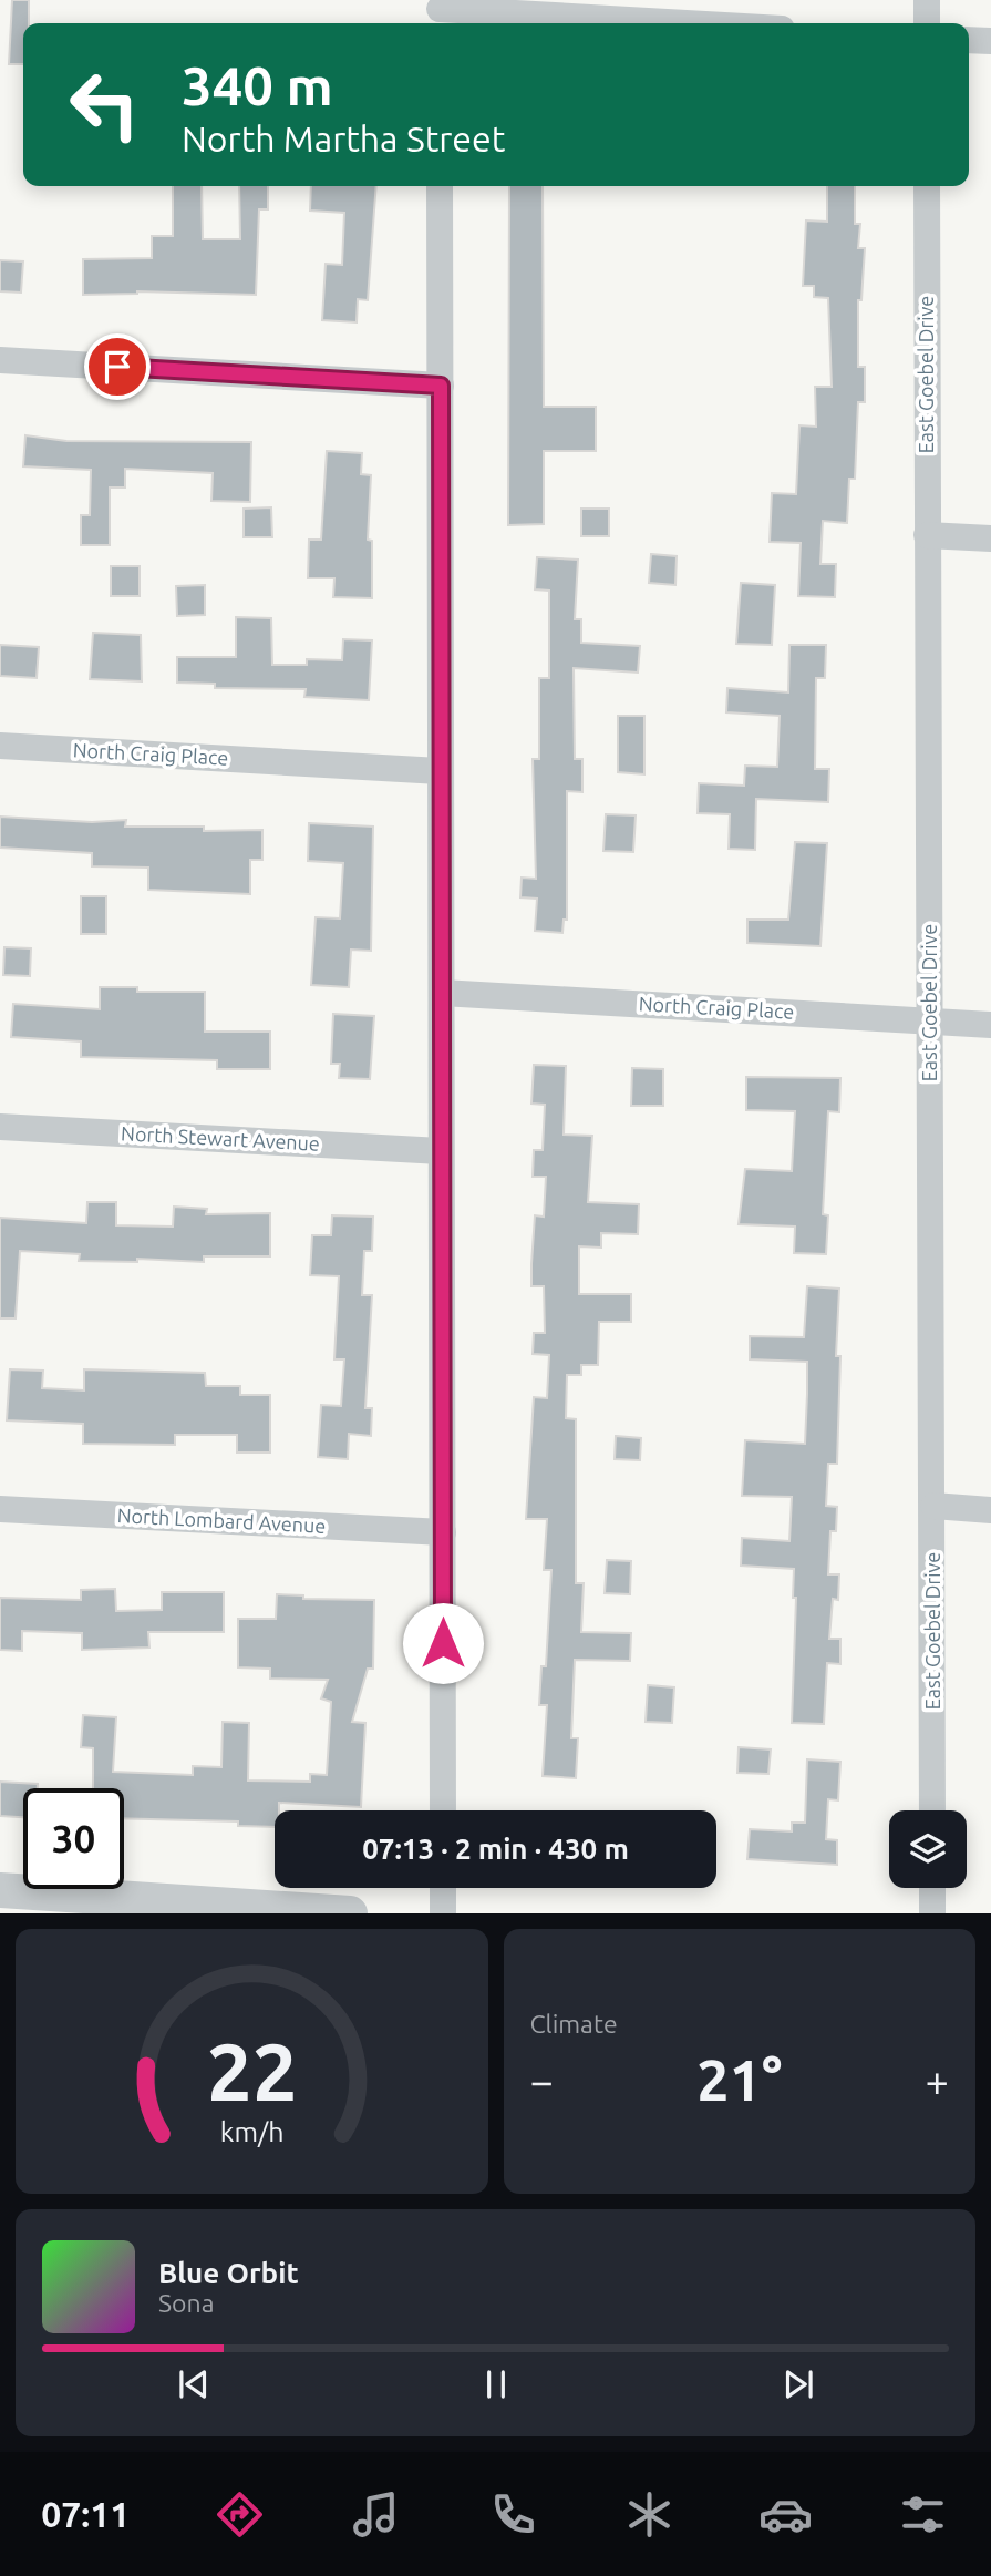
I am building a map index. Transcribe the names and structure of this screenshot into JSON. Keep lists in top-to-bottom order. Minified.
{"streets":{"street":["East Goebel Drive","North Craig Place","North Stewart Avenue","North Lombard Avenue"]},"crossings":[["East Goebel Drive","North Craig Place"]],"page":{"turn":["340 m","North Martha Street"],"limit":"30","trip":"07:13 · 2 min · 430 m","tile":"Climate","heat":["−","21°","+"],"song":["Blue Orbit","Sona"],"tabs":"07:11","gauge":["22","km/h"]}}
